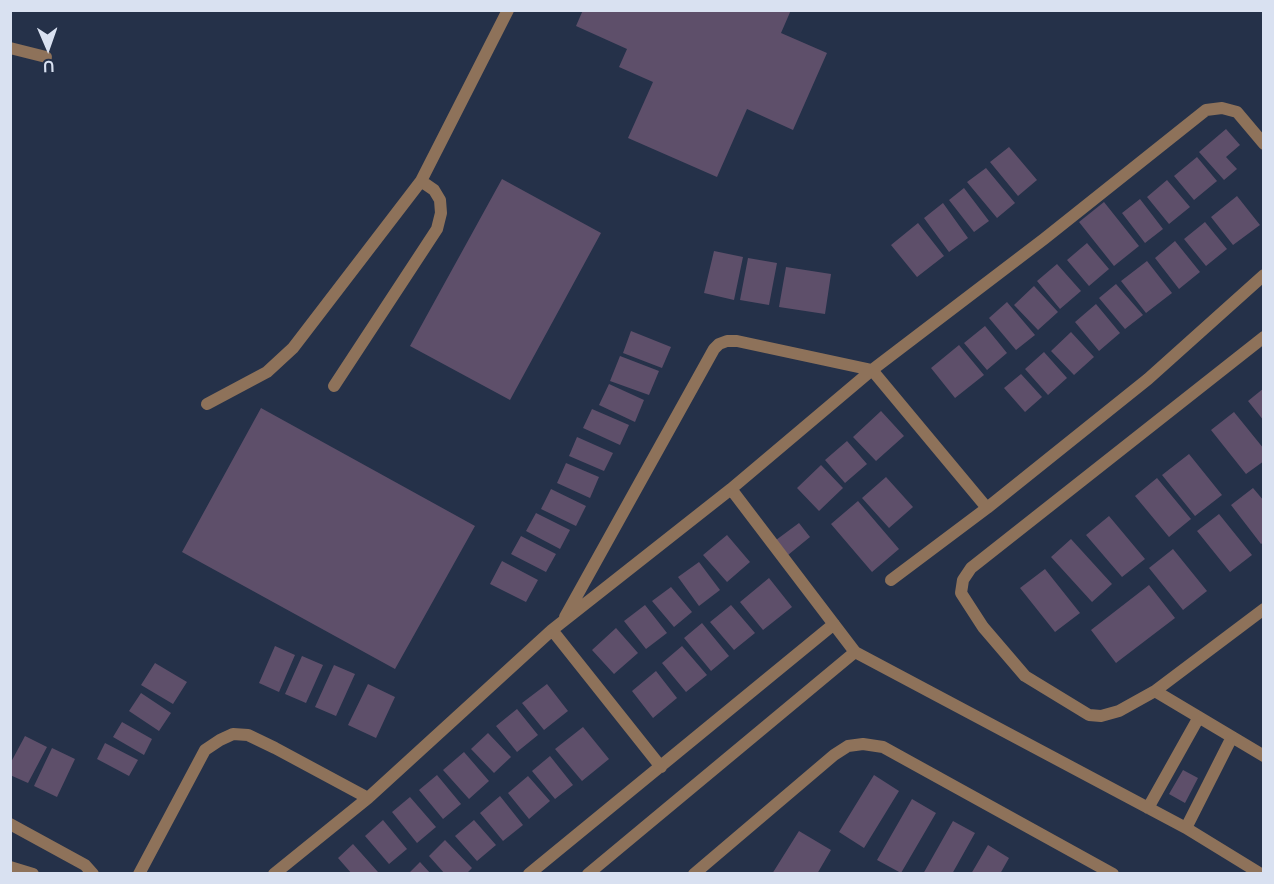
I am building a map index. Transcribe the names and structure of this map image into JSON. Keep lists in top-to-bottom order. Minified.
{"north":"bottom"}
